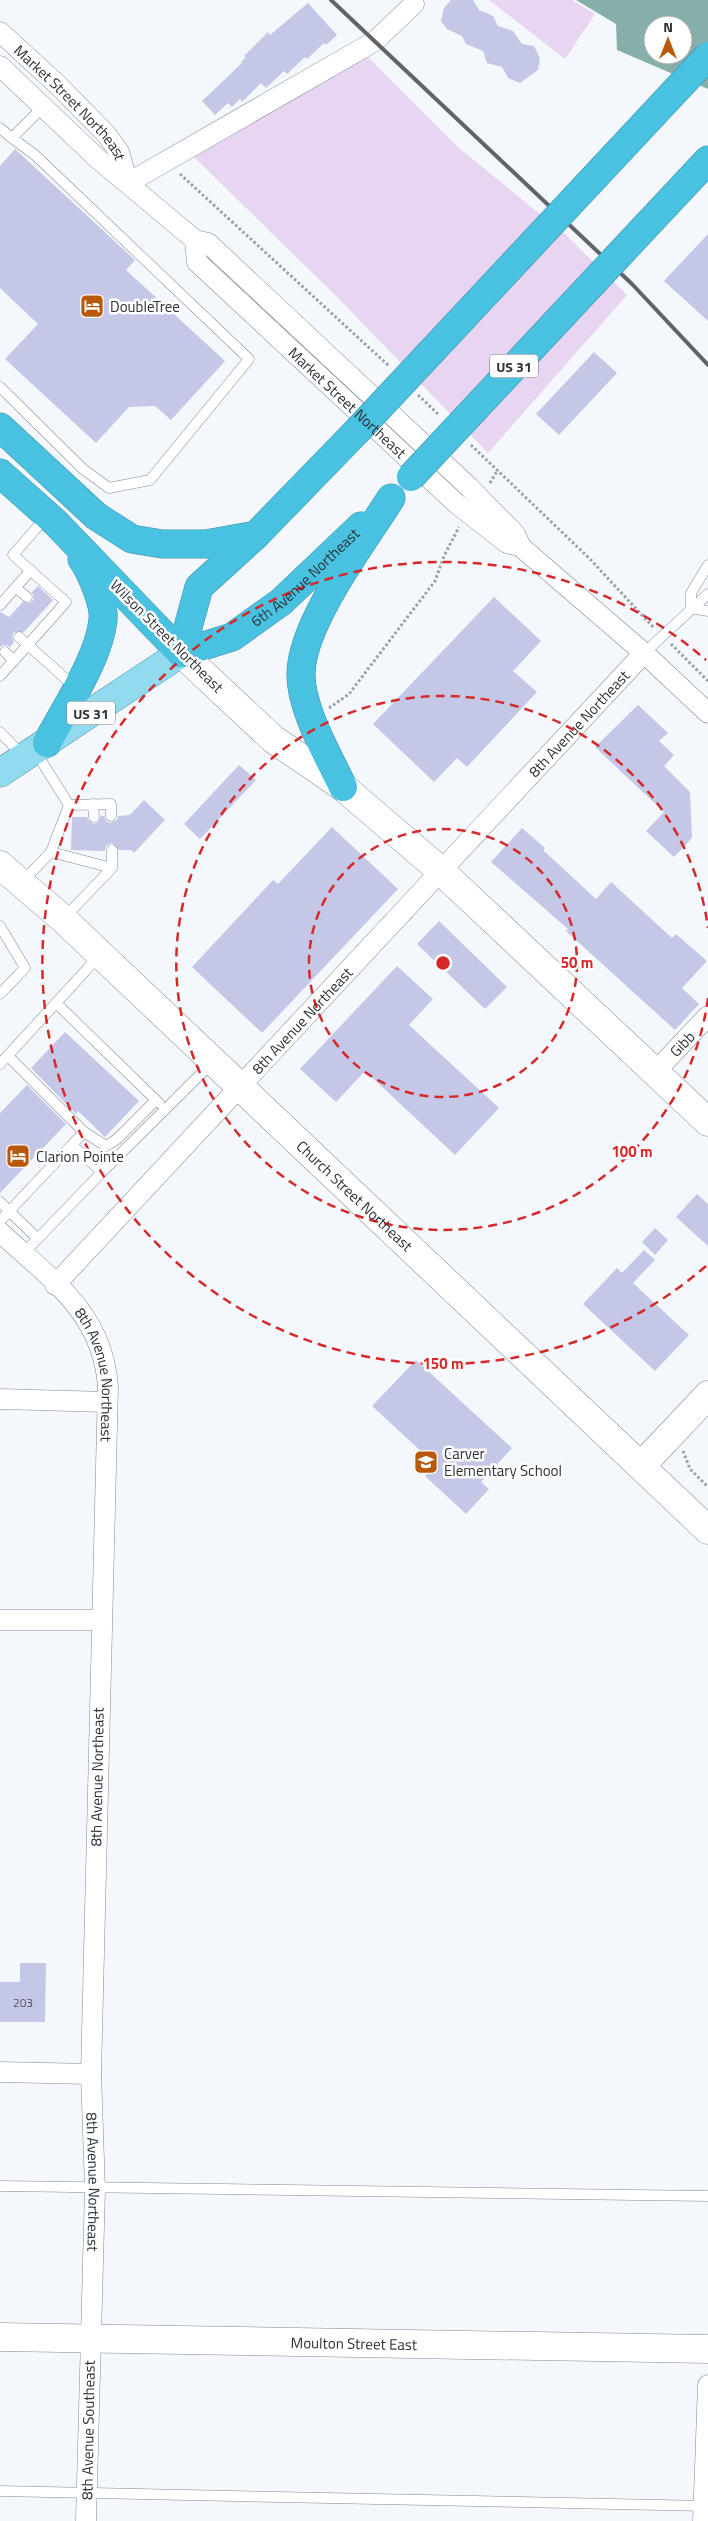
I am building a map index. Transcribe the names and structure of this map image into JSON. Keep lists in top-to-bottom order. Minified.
{"streets":{"highway":["US 31","6th Avenue Northeast","Wilson Street Northeast"],"street":["Market Street Northeast","8th Avenue Northeast","Gibb","Church Street Northeast","Moulton Street East","8th Avenue Southeast"]},"crossings":[["Market Street Northeast","8th Avenue Northeast"],["6th Avenue Northeast","Wilson Street Northeast"],["Wilson Street Northeast","8th Avenue Northeast"],["Wilson Street Northeast","Gibb"],["8th Avenue Northeast","Church Street Northeast"],["8th Avenue Northeast","Moulton Street East"],["8th Avenue Northeast","8th Avenue Southeast"],["Moulton Street East","8th Avenue Southeast"]],"places":{"hotel":["DoubleTree","Clarion Pointe"],"school or university":["Carver Elementary School"]},"house_numbers":["203"],"north":"top","rings":["50 m","100 m","150 m"]}
